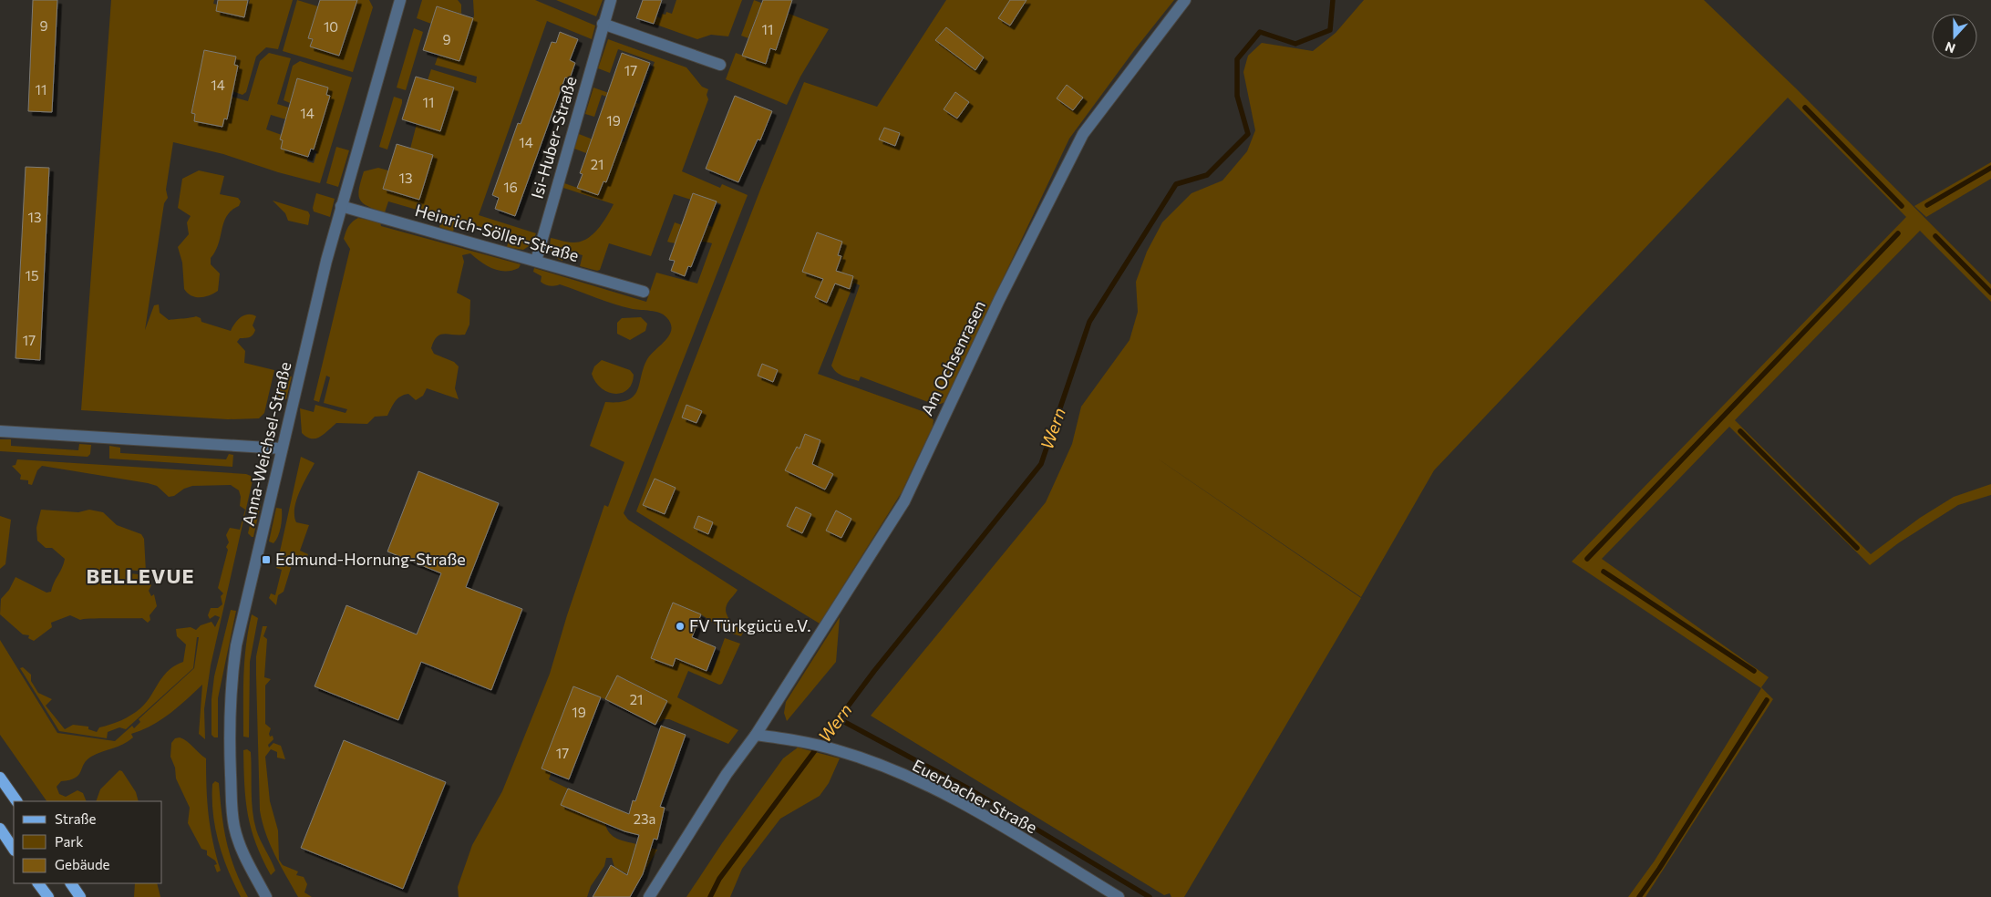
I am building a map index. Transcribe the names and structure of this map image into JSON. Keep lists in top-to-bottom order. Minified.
{"streets":{"street":["Isi-Huber-Straße","Heinrich-Söller-Straße","Am Ochsenrasen","Anna-Weichsel-Straße","Euerbacher Straße"]},"crossings":[["Isi-Huber-Straße","Heinrich-Söller-Straße"],["Heinrich-Söller-Straße","Anna-Weichsel-Straße"],["Am Ochsenrasen","Euerbacher Straße"]],"districts":["BELLEVUE"],"water":["Wern"],"places":{"transit":["Edmund-Hornung-Straße"],"other":["FV Türkgücü e.V."]},"house_numbers":["9","10","11","9","17","14","11","11","14","19","14","21","13","16","13","15","17","21","19","17","23a"],"legend":["Straße","Park","Gebäude"],"north":"bottom"}
